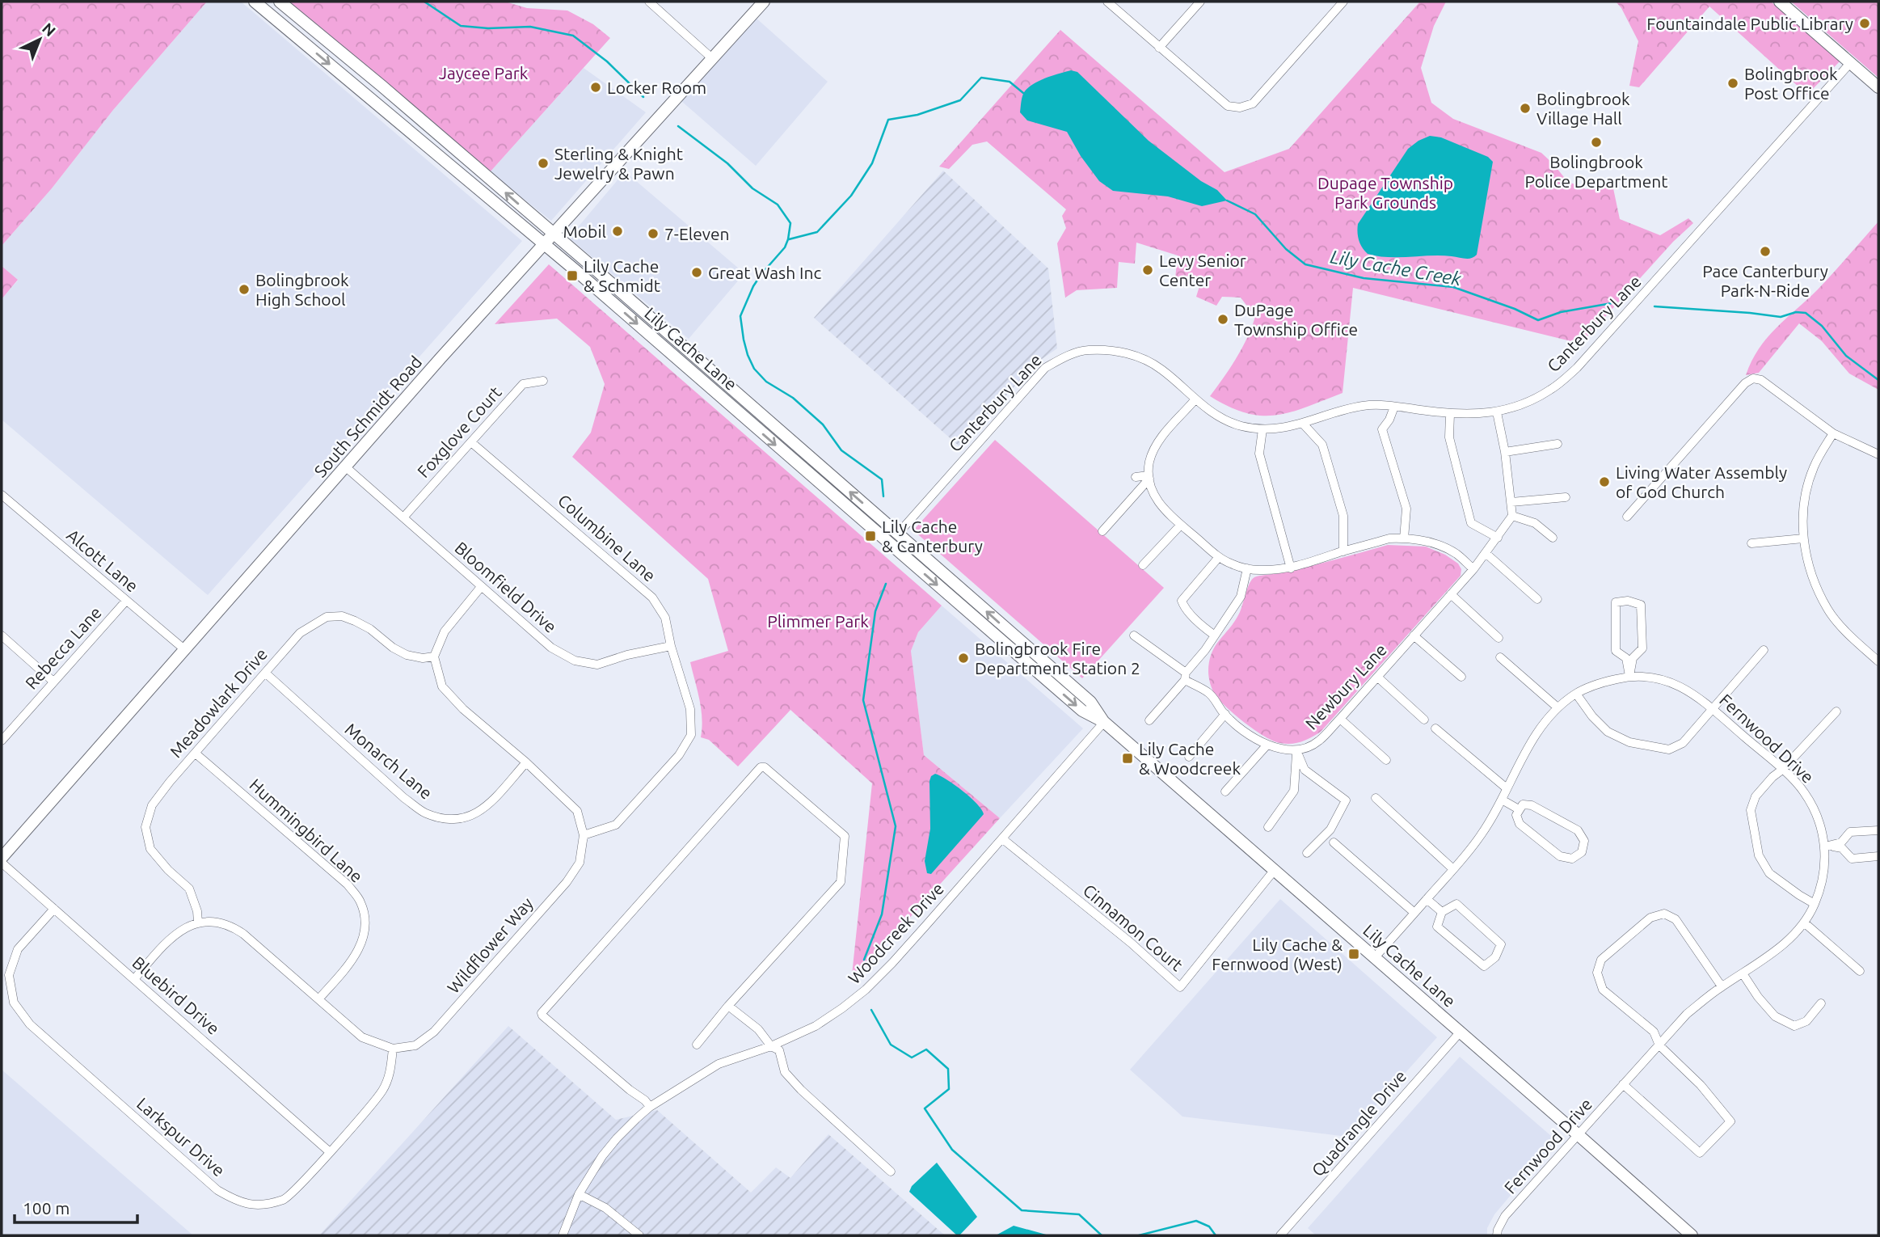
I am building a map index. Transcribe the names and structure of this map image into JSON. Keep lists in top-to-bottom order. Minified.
{"streets":{"street":["Canterbury Lane","Lily Cache Lane","South Schmidt Road","Foxglove Court","Columbine Lane","Alcott Lane","Bloomfield Drive","Rebecca Lane","Newbury Lane","Meadowlark Drive","Fernwood Drive","Monarch Lane","Hummingbird Lane","Cinnamon Court","Woodcreek Drive","Wildflower Way","Bluebird Drive","Quadrangle Drive","Larkspur Drive"]},"crossings":[["Canterbury Lane","Lily Cache Lane"],["Lily Cache Lane","South Schmidt Road"],["Lily Cache Lane","Fernwood Drive"],["Lily Cache Lane","Cinnamon Court"],["Lily Cache Lane","Woodcreek Drive"],["Lily Cache Lane","Quadrangle Drive"],["South Schmidt Road","Alcott Lane"],["South Schmidt Road","Bloomfield Drive"],["Foxglove Court","Columbine Lane"],["Foxglove Court","Bloomfield Drive"],["Columbine Lane","Bloomfield Drive"],["Columbine Lane","Wildflower Way"],["Alcott Lane","Rebecca Lane"],["Meadowlark Drive","Monarch Lane"],["Meadowlark Drive","Hummingbird Lane"],["Meadowlark Drive","Wildflower Way"],["Monarch Lane","Wildflower Way"],["Cinnamon Court","Woodcreek Drive"],["Wildflower Way","Larkspur Drive"],["Bluebird Drive","Larkspur Drive"]],"water":["Lily Cache Creek"],"parks":["Jaycee Park","Dupage Township Park Grounds","Plimmer Park"],"places":{"other":["Fountaindale Public Library","Bolingbrook Post Office","Locker Room","Bolingbrook Village Hall","Bolingbrook Police Department","Sterling & Knight Jewelry & Pawn","Mobil","7-Eleven","Pace Canterbury Park-N-Ride","Levy Senior Center","Great Wash Inc","Bolingbrook High School","DuPage Township Office","Living Water Assembly of God Church","Bolingbrook Fire Department Station 2"],"transit":["Lily Cache & Schmidt","Lily Cache & Canterbury","Lily Cache & Woodcreek","Lily Cache & Fernwood (West)"]},"scale_bar":"100 m","north":"top right"}
